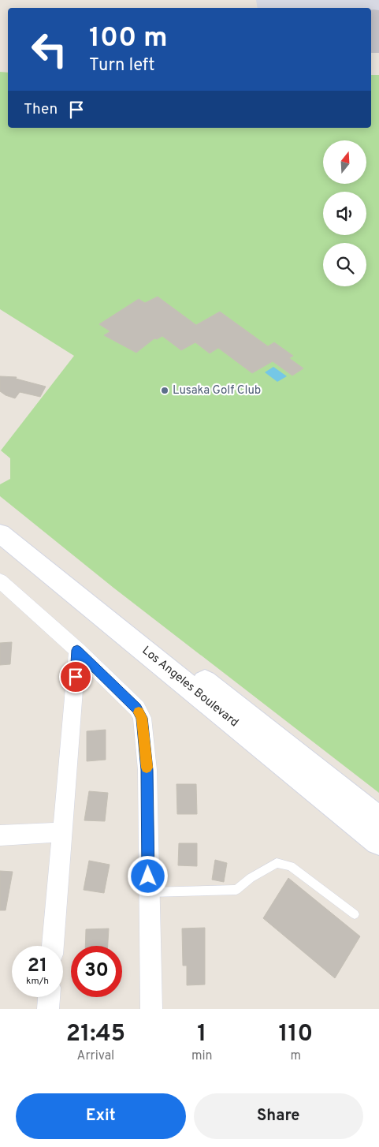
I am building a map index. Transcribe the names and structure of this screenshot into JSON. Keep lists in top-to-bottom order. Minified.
{"streets":{"main road":["Los Angeles Boulevard"]},"places":["Lusaka Golf Club"],"north":"top","page":{"turn":["100 m","Turn left"],"then":"Then","speed":"21 km/h","limit":"30","eta":["21:45","Arrival","1","min","110","m"],"buttons":["Exit","Share"]}}
